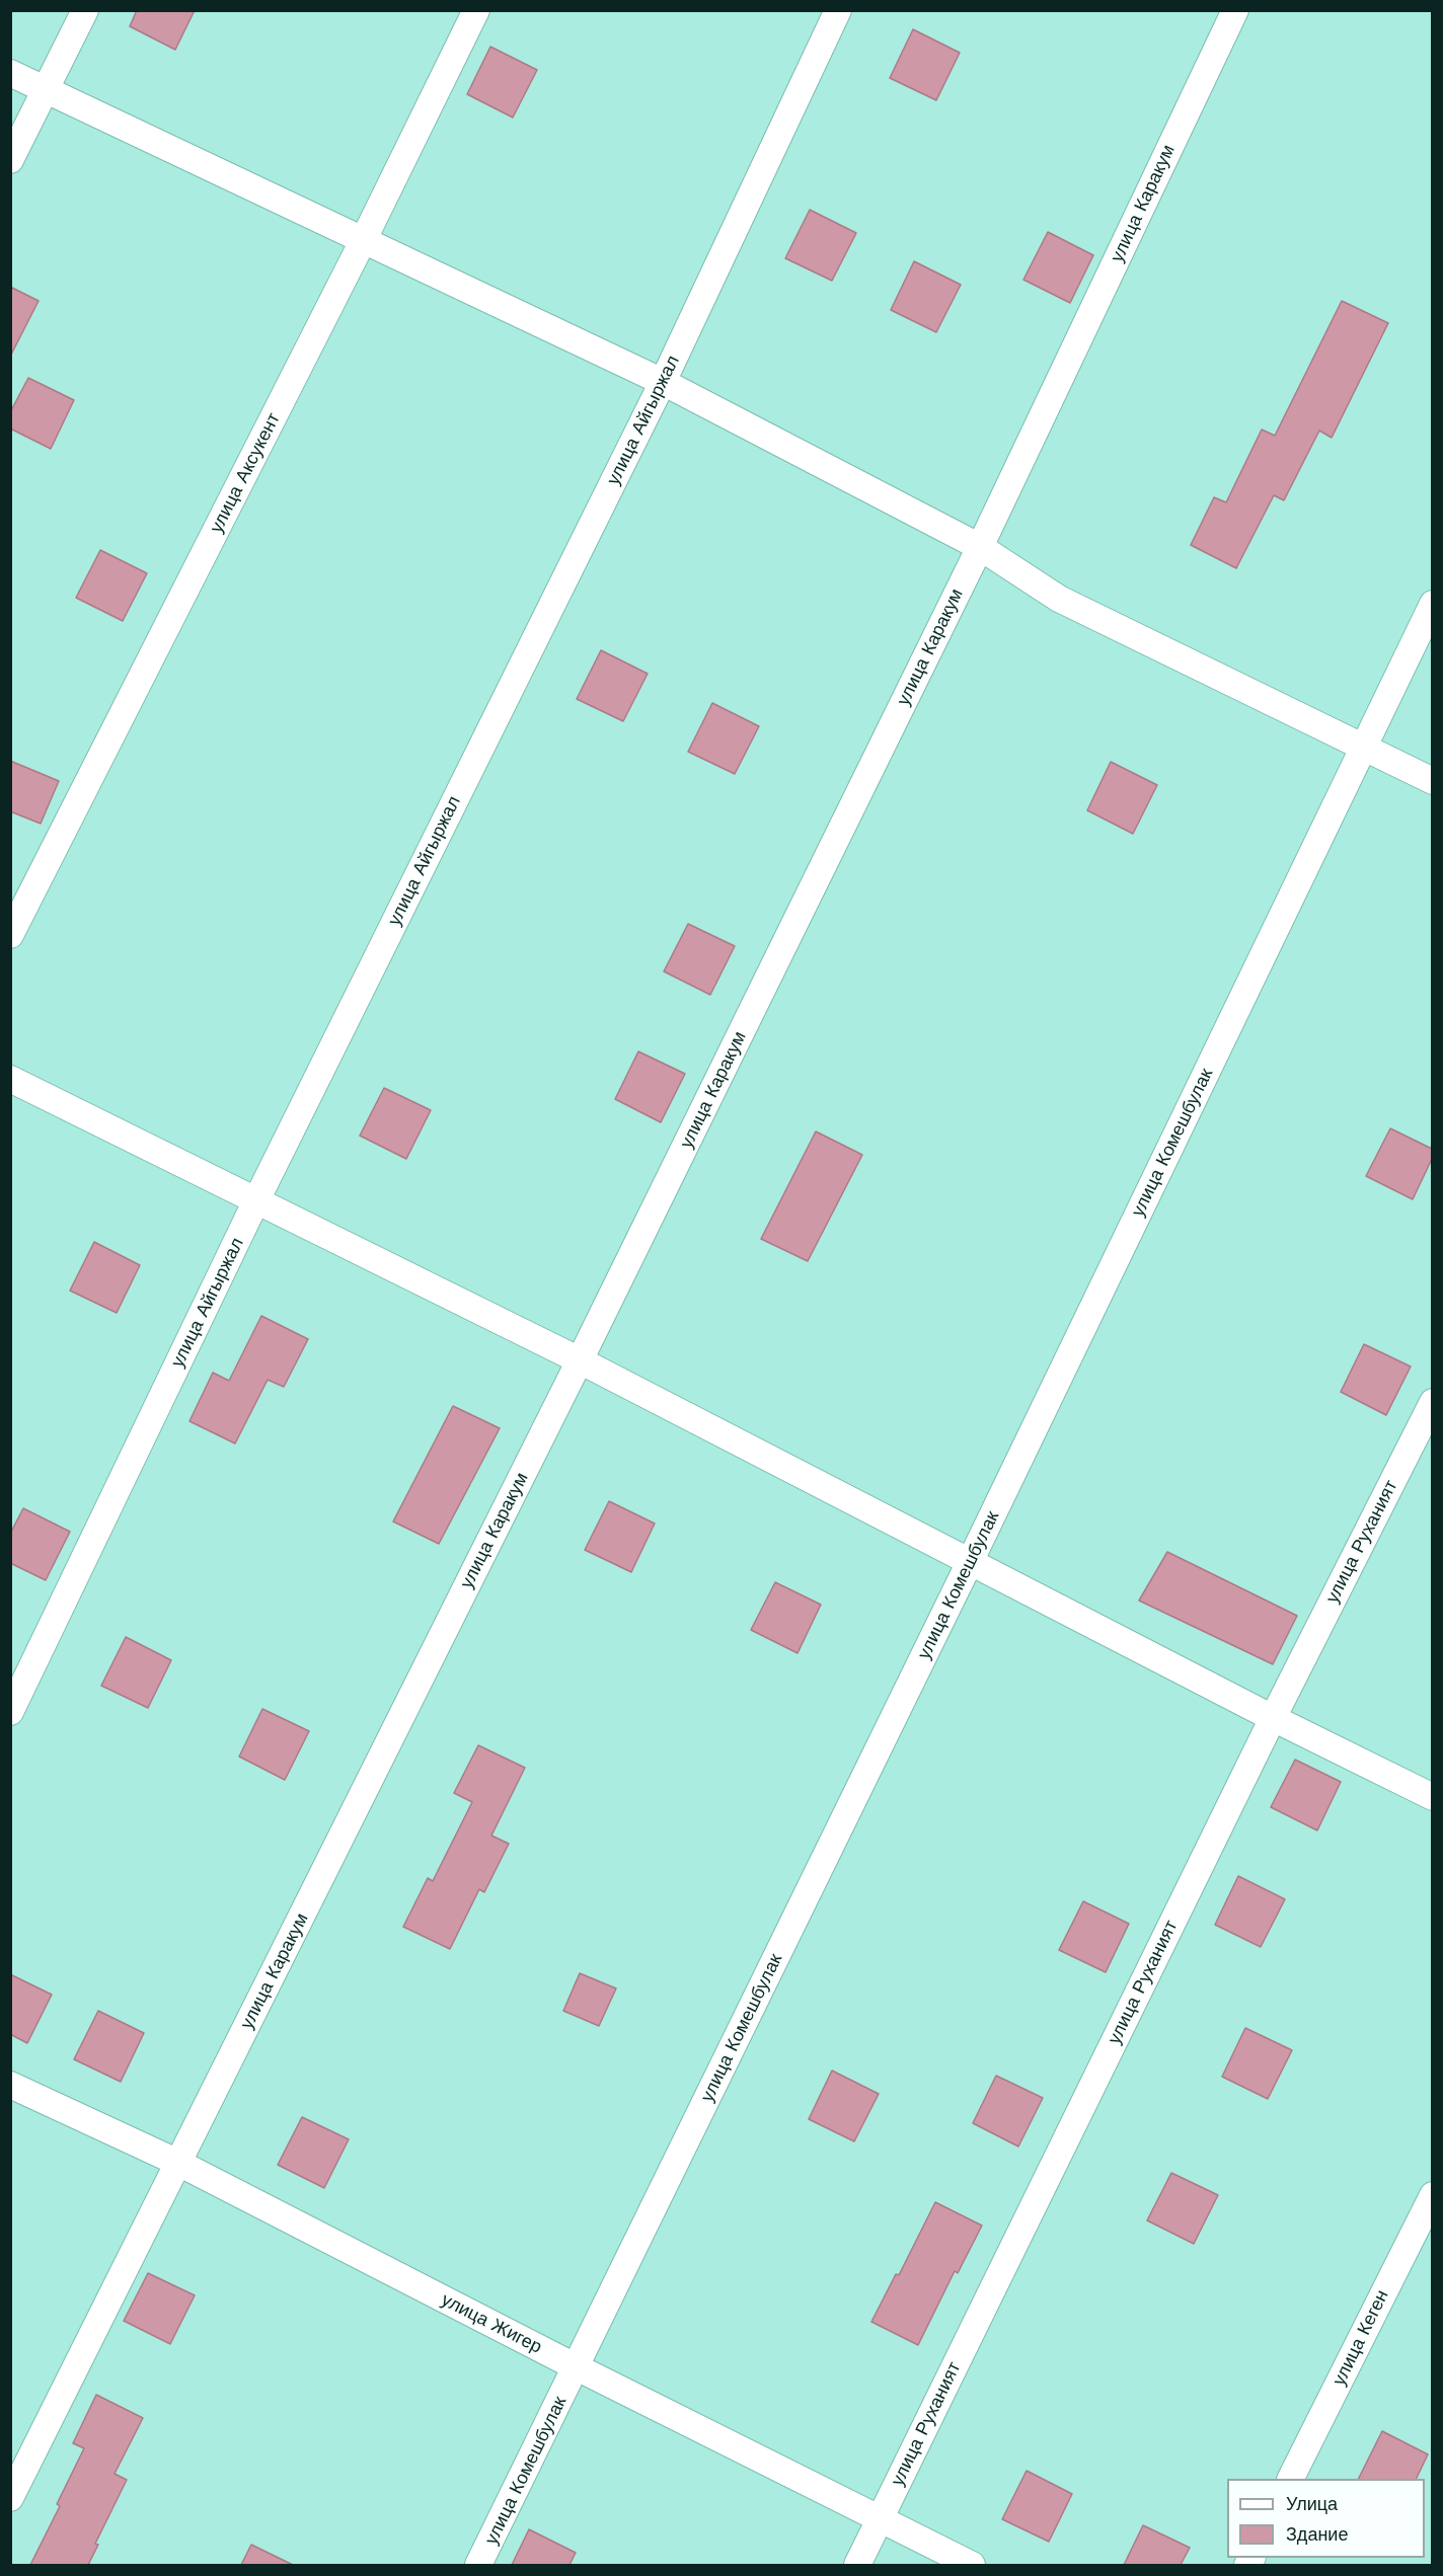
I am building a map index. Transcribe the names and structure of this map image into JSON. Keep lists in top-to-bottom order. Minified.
{"streets":{"street":["улица Каракум","улица Айгыржал","улица Аксукент","улица Комешбулак","улица Руханият","улица Жигер","улица Кеген"]},"crossings":[["улица Каракум","улица Жигер"],["улица Комешбулак","улица Жигер"],["улица Руханият","улица Жигер"]],"legend":["Улица","Здание"]}
